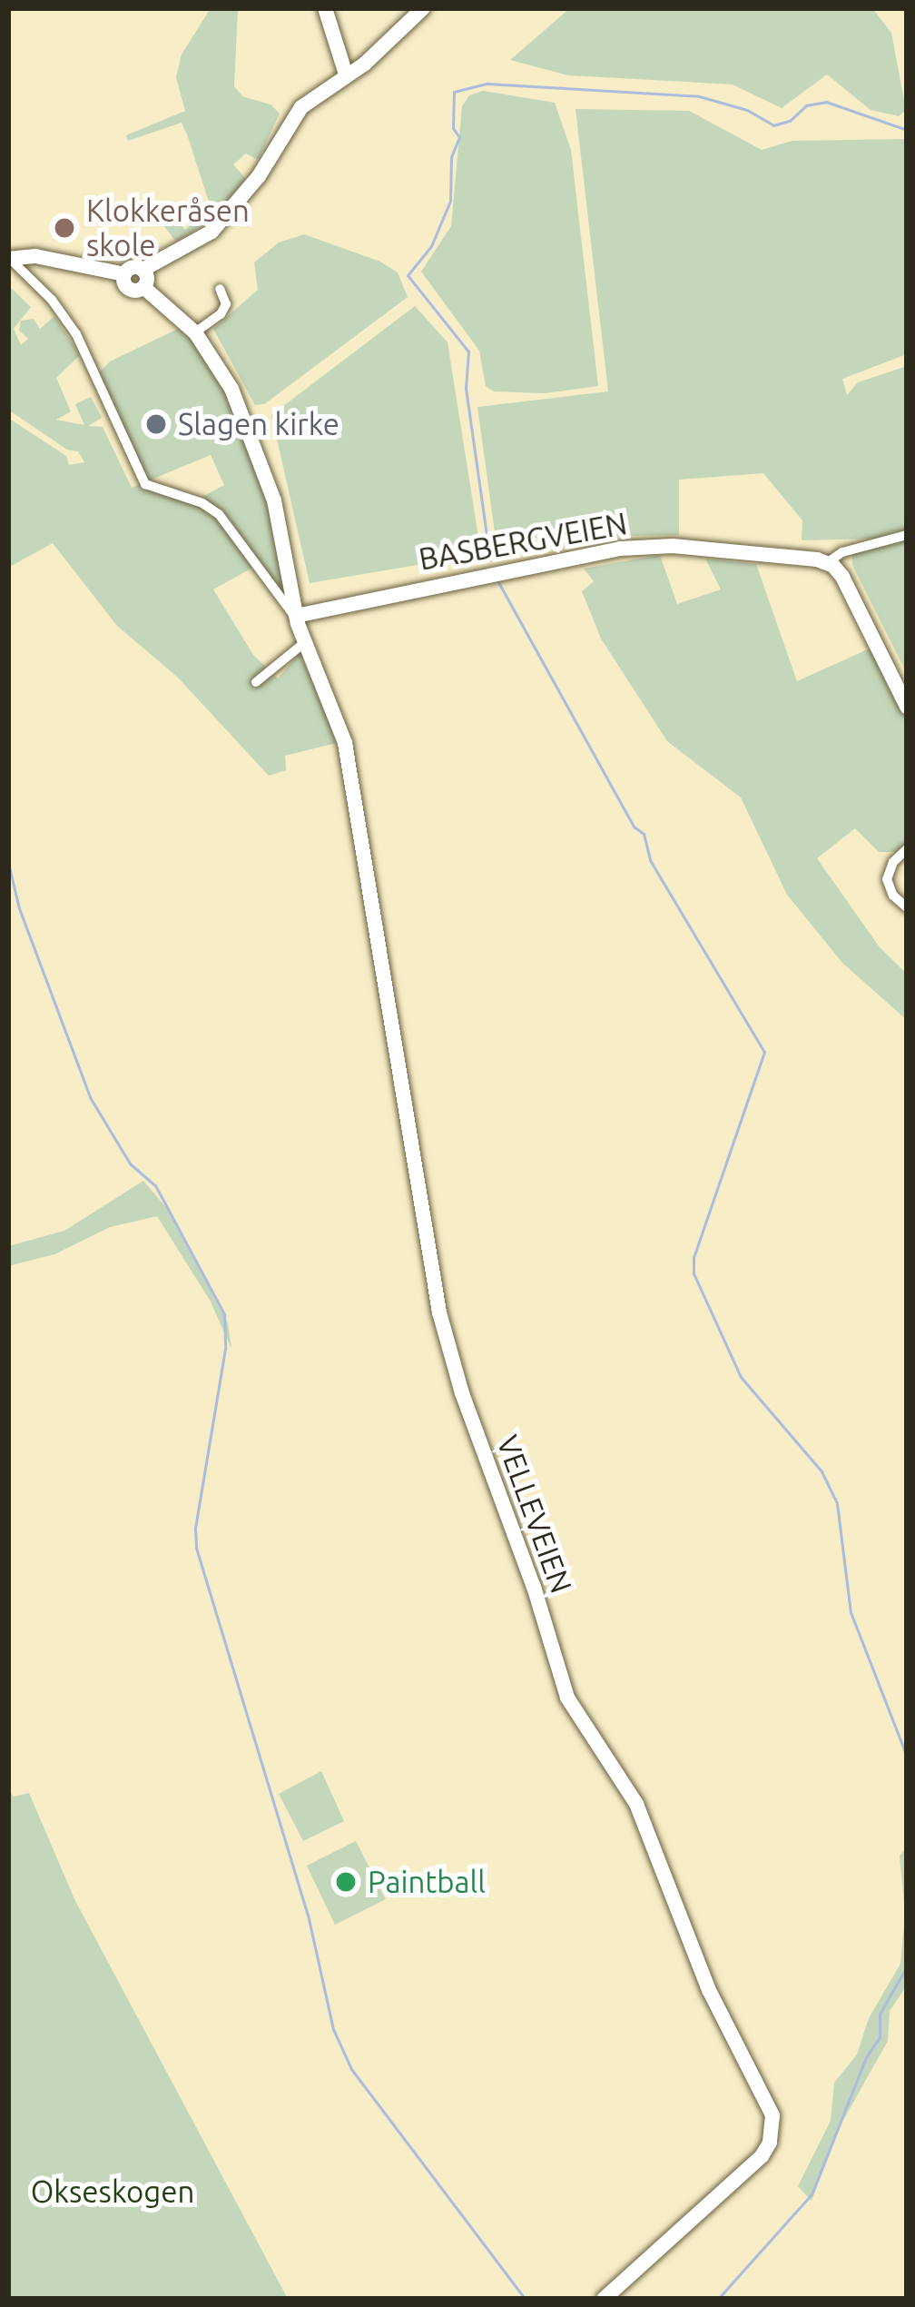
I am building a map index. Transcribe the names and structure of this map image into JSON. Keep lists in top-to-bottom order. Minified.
{"streets":{"main road":["BASBERGVEIEN","VELLEVEIEN"]},"crossings":[["BASBERGVEIEN","VELLEVEIEN"]],"parks":["Okseskogen"],"places":["Klokkeråsen skole","Slagen kirke","Paintball"]}
